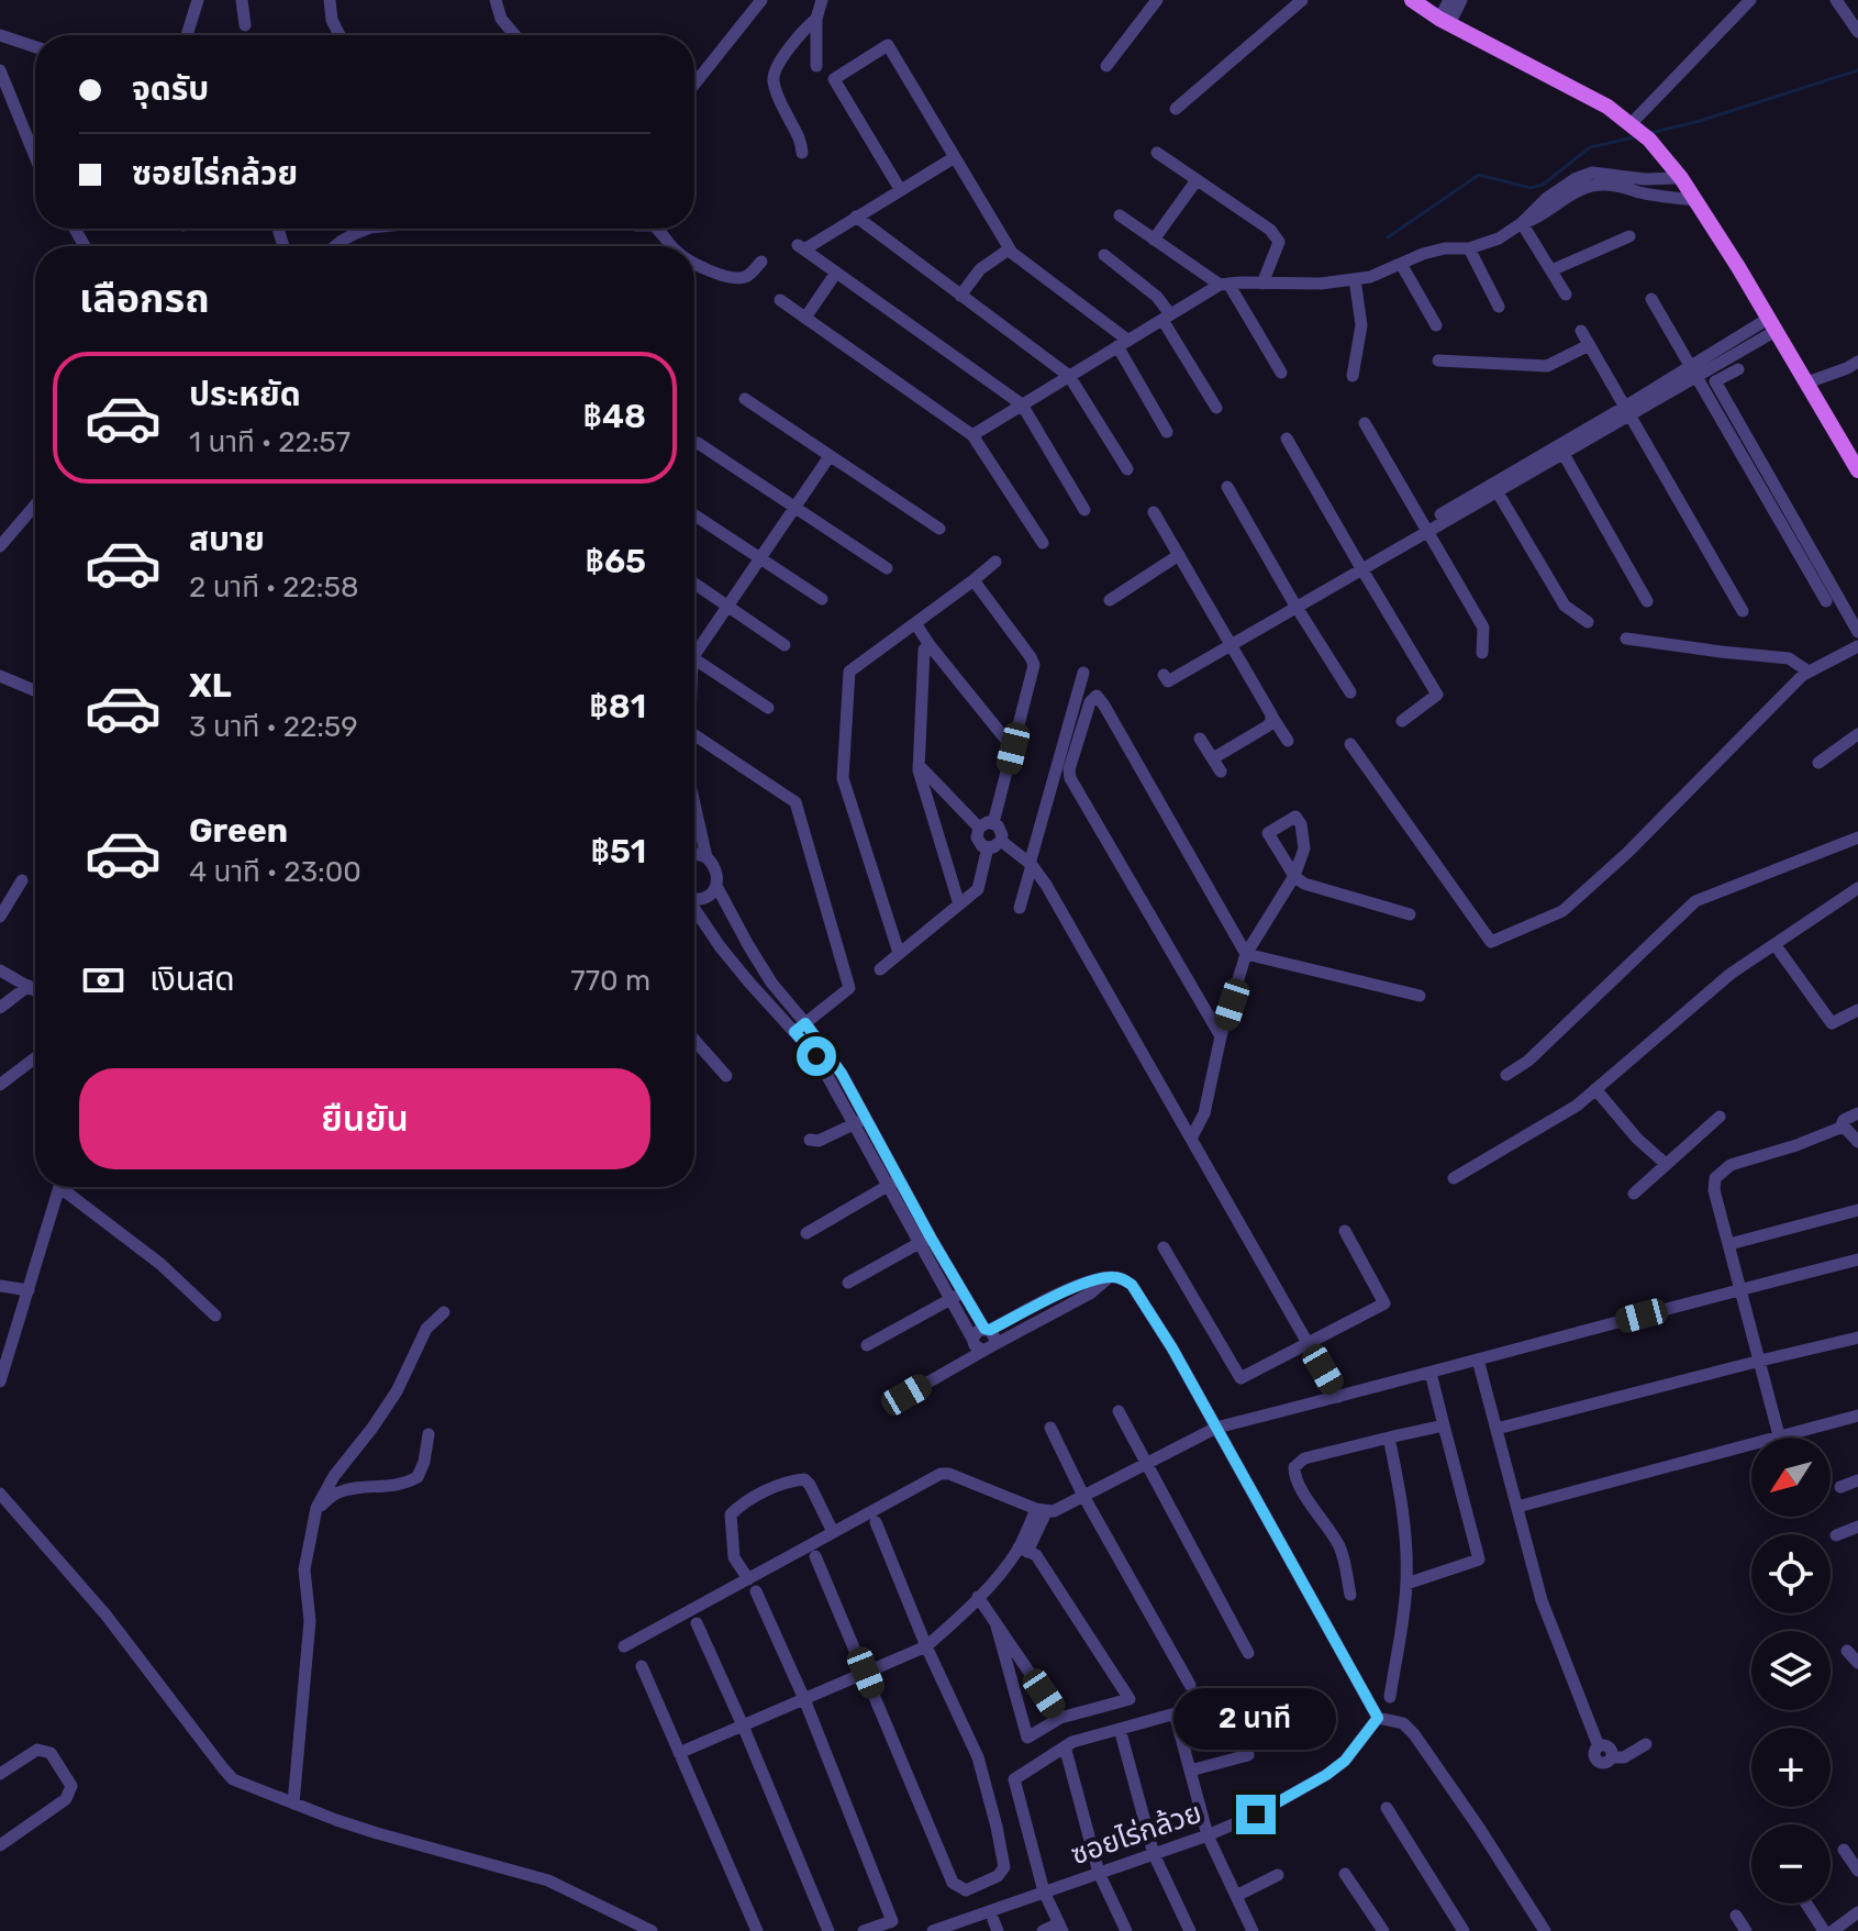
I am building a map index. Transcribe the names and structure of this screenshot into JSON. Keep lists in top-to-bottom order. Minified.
{"streets":{"street":["ซอยไร่กล้วย"]},"north":"bottom left","page":{"banner":["จุดรับ","ซอยไร่กล้วย"],"heading":"เลือกรถ","list":[{"name":"ประหยัด","note":"1 นาที · 22:57","value":"฿48"},{"name":"สบาย","note":"2 นาที · 22:58","value":"฿65"},{"name":"XL","note":"3 นาที · 22:59","value":"฿81"},{"name":"Green","note":"4 นาที · 23:00","value":"฿51"}],"pay":["เงินสด","770 m"],"buttons":"ยืนยัน","map_buttons":["+","−"],"bubble":"2 นาที"}}
